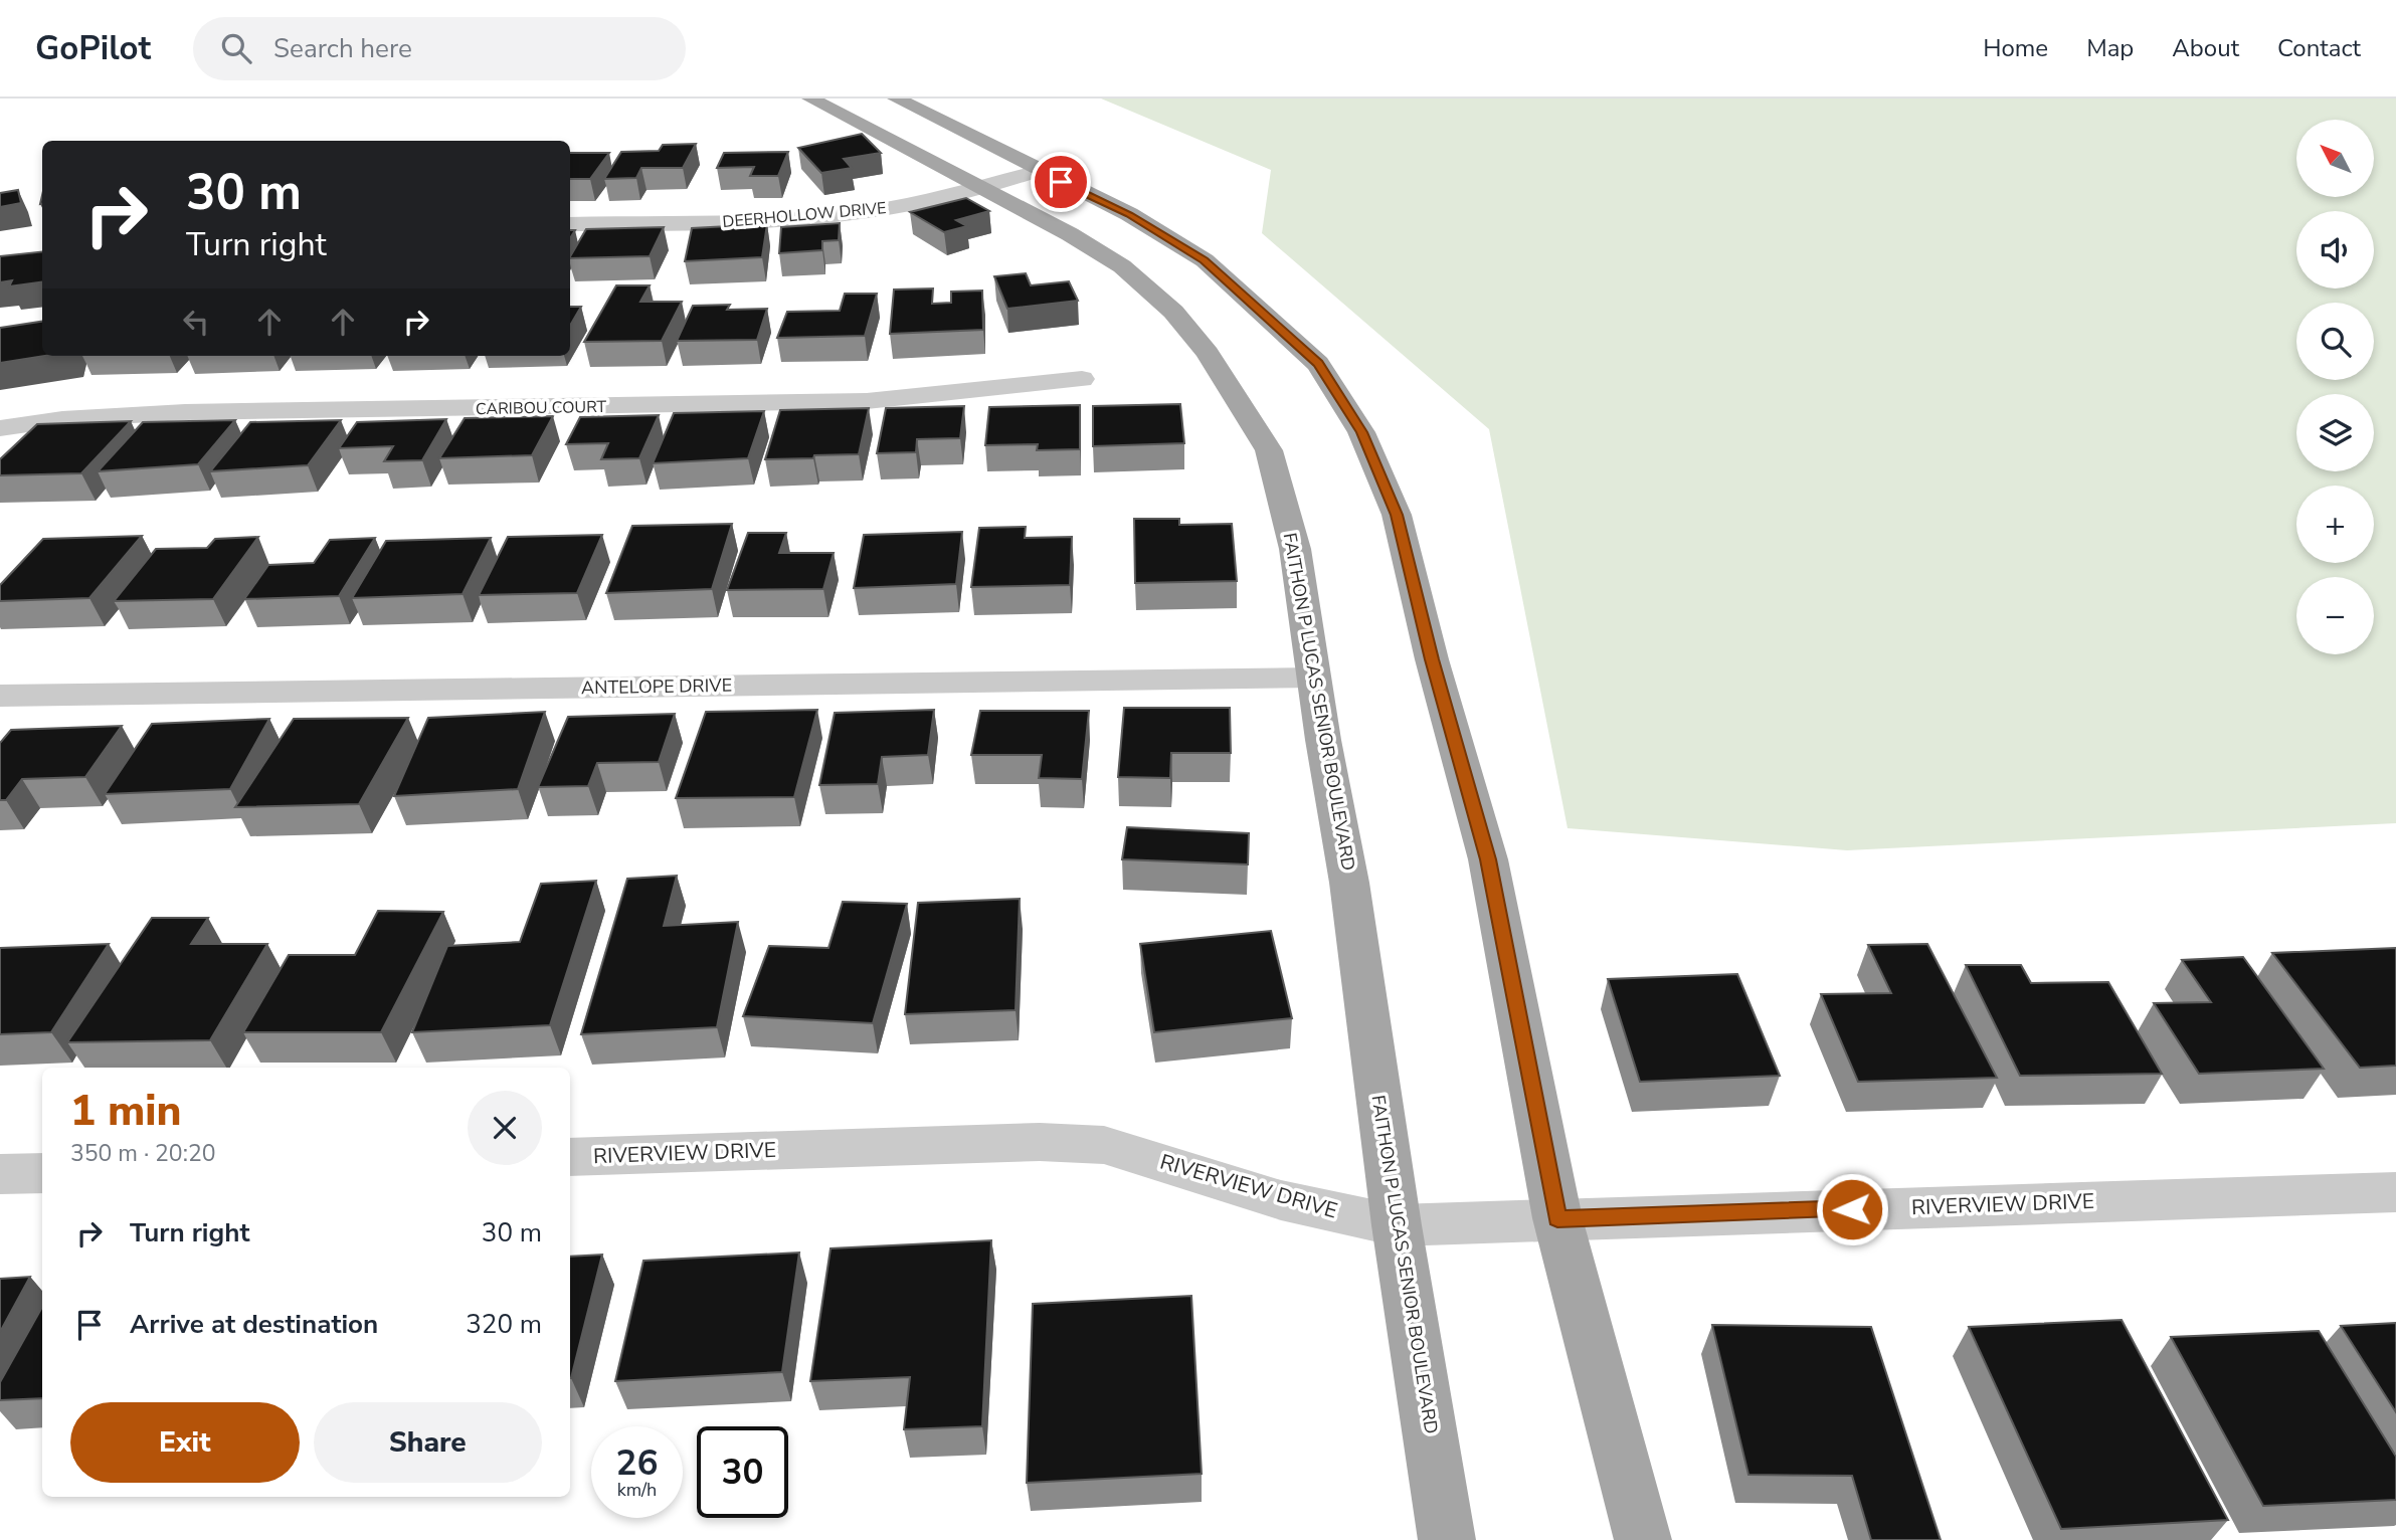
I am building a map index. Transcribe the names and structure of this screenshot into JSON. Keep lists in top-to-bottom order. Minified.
{"streets":{"main road":["FAITHON P LUCAS SENIOR BOULEVARD"],"street":["DEERHOLLOW DRIVE","CARIBOU COURT","ANTELOPE DRIVE","RIVERVIEW DRIVE"]},"crossings":[["DEERHOLLOW DRIVE","FAITHON P LUCAS SENIOR BOULEVARD"],["ANTELOPE DRIVE","FAITHON P LUCAS SENIOR BOULEVARD"],["FAITHON P LUCAS SENIOR BOULEVARD","RIVERVIEW DRIVE"]],"north":"top left","page":{"header":"GoPilot","search":"Search here","nav":["Home","Map","About","Contact"],"map_buttons":["+","−"],"turn":["30 m","Turn right"],"heading":["1 min","350 m · 20:20"],"list":[{"name":"Turn right","value":"30 m"},{"name":"Arrive at destination","value":"320 m"}],"buttons":["Exit","Share"],"speed":"26 km/h","limit":"30"}}
